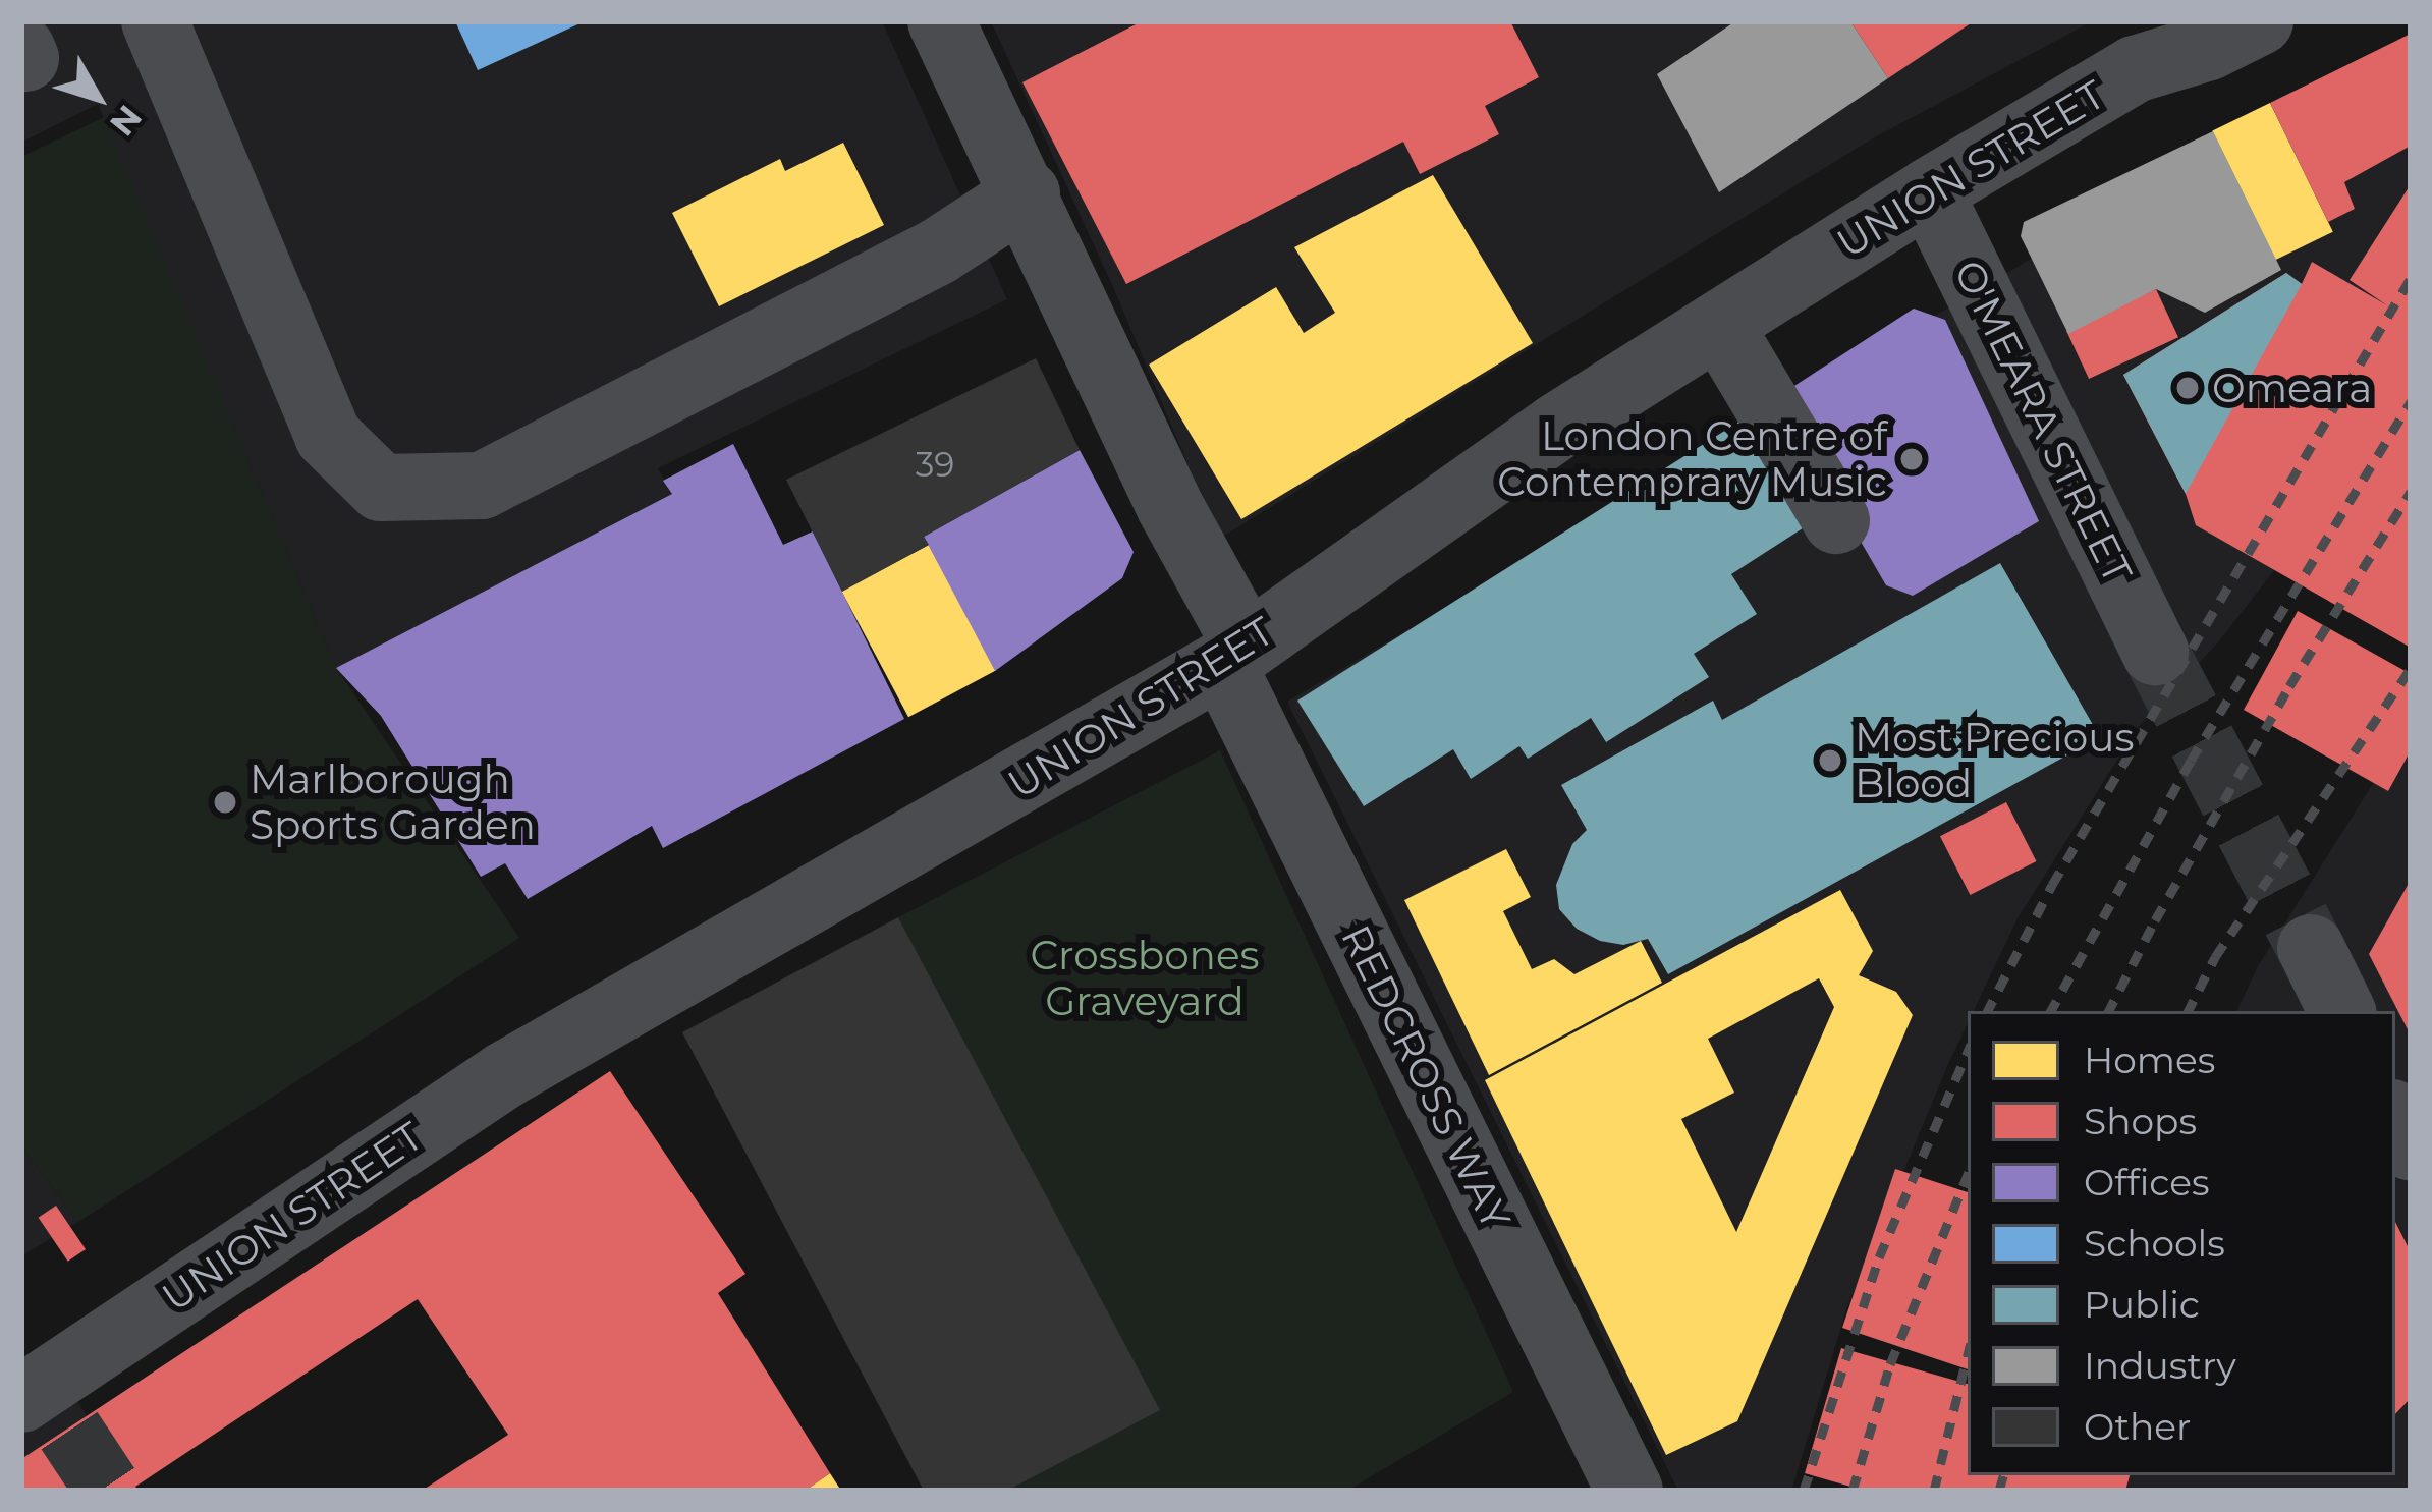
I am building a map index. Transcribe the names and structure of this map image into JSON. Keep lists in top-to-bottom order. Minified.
{"streets":{"street":["UNION STREET","O'MEARA STREET","REDCROSS WAY"]},"crossings":[["UNION STREET","O'MEARA STREET"],["UNION STREET","REDCROSS WAY"]],"parks":["Crossbones Graveyard"],"places":["Omeara","London Centre of Contemprary Music","Most Precious Blood","Marlborough Sports Garden"],"house_numbers":["39"],"legend":["Homes","Shops","Offices","Schools","Public","Industry","Other"],"north":"bottom right"}
